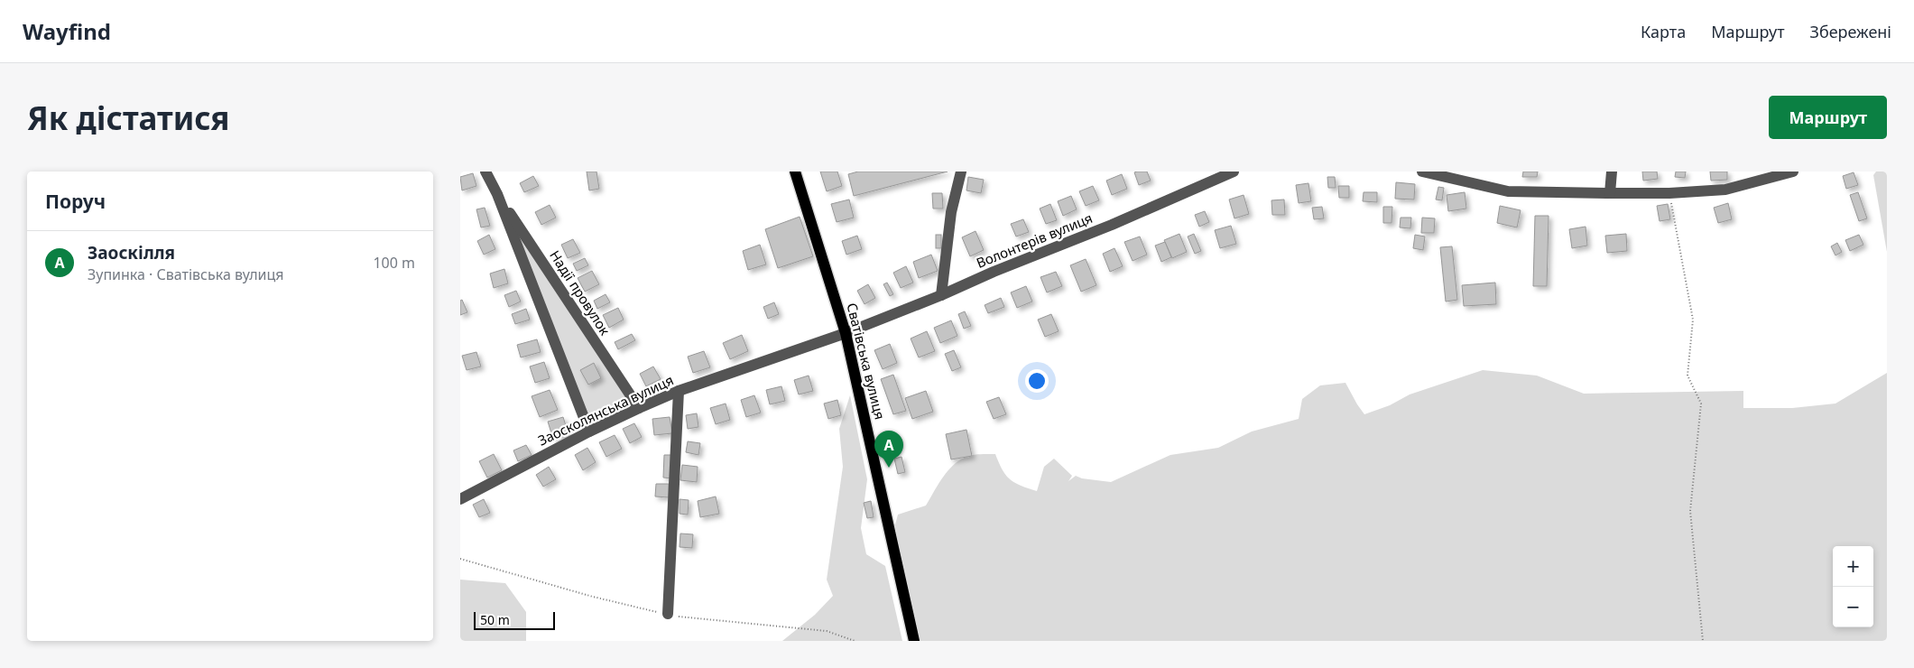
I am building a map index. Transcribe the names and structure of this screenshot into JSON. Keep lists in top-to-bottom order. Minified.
{"streets":{"main road":["Сватівська вулиця"],"street":["Волонтерів вулиця","Надії провулок","Заосколянська вулиця"]},"crossings":[["Волонтерів вулиця","Сватівська вулиця"],["Волонтерів вулиця","Заосколянська вулиця"],["Надії провулок","Заосколянська вулиця"],["Сватівська вулиця","Заосколянська вулиця"]],"scale_bar":"50 m","page":{"header":"Wayfind","nav":["Карта","Маршрут","Збережені"],"buttons":"Маршрут","title":"Як дістатися","heading":"Поруч","list":[{"mark":"A","name":"Заоскілля","note":"Зупинка · Сватівська вулиця","value":"100 m"}],"pins":"A","map_buttons":["+","−"],"scale":"50 m"}}
